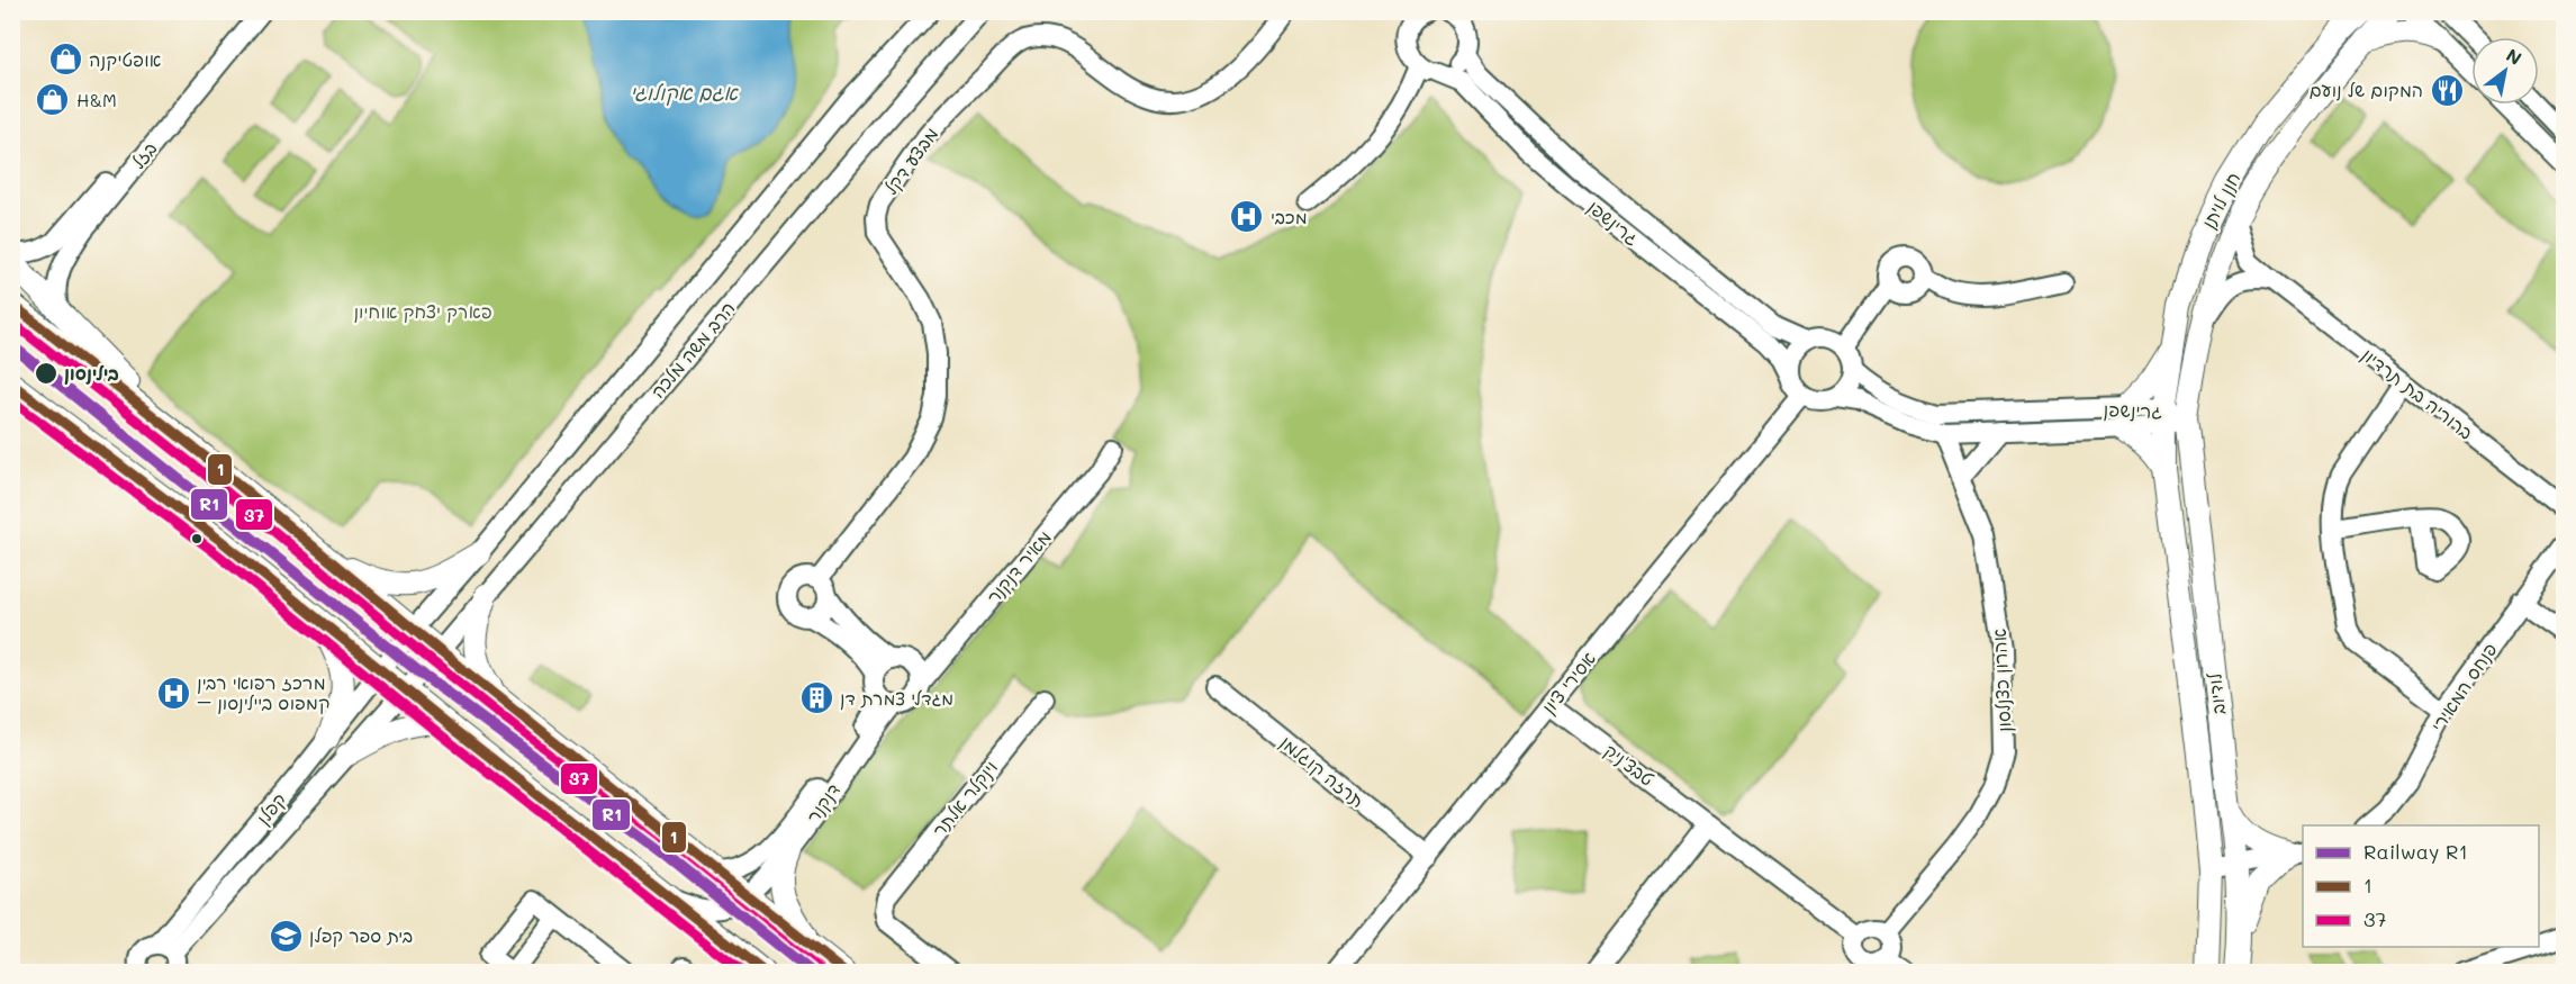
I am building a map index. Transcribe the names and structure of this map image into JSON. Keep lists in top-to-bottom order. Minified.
{"streets":{"main road":["חנן לויתן","לודיוב"],"street":["בזל","מבצע דקל","גרינשפן","הרב משה מלכה","ברוריה בת תרדיון","מאיר דנקנר","אהרון כצנלסון","אסירי ציון","פנחס המאירי","טבצ'ניק","תרזה קוגלמן","וינקלר אלתר","דנקנר","קפלן"]},"crossings":[["חנן לויתן","גרינשפן"],["חנן לויתן","ברוריה בת תרדיון"],["חנן לויתן","לודיוב"],["גרינשפן","אהרון כצנלסון"],["גרינשפן","אסירי ציון"],["גרינשפן","לודיוב"],["הרב משה מלכה","קפלן"],["מאיר דנקנר","דנקנר"],["אהרון כצנלסון","טבצ'ניק"],["אסירי ציון","טבצ'ניק"],["אסירי ציון","תרזה קוגלמן"]],"water":["אגם אקולוגי"],"parks":["פארק יצחק אוחיון"],"places":{"shop":["אופטיקנה","H&M"],"restaurant":["המקום של נועם"],"hospital":["מכבי","מרכז רפואי רבין – קמפוס ביילינסון"],"other":["בילינסון"],"building":["מגדלי צמרת דן"],"school or university":["בית ספר קפלן"]},"lines":["transit line 1","transit line 37","rail line R1"],"legend":["Railway R1","1","37"],"north":"top right"}
